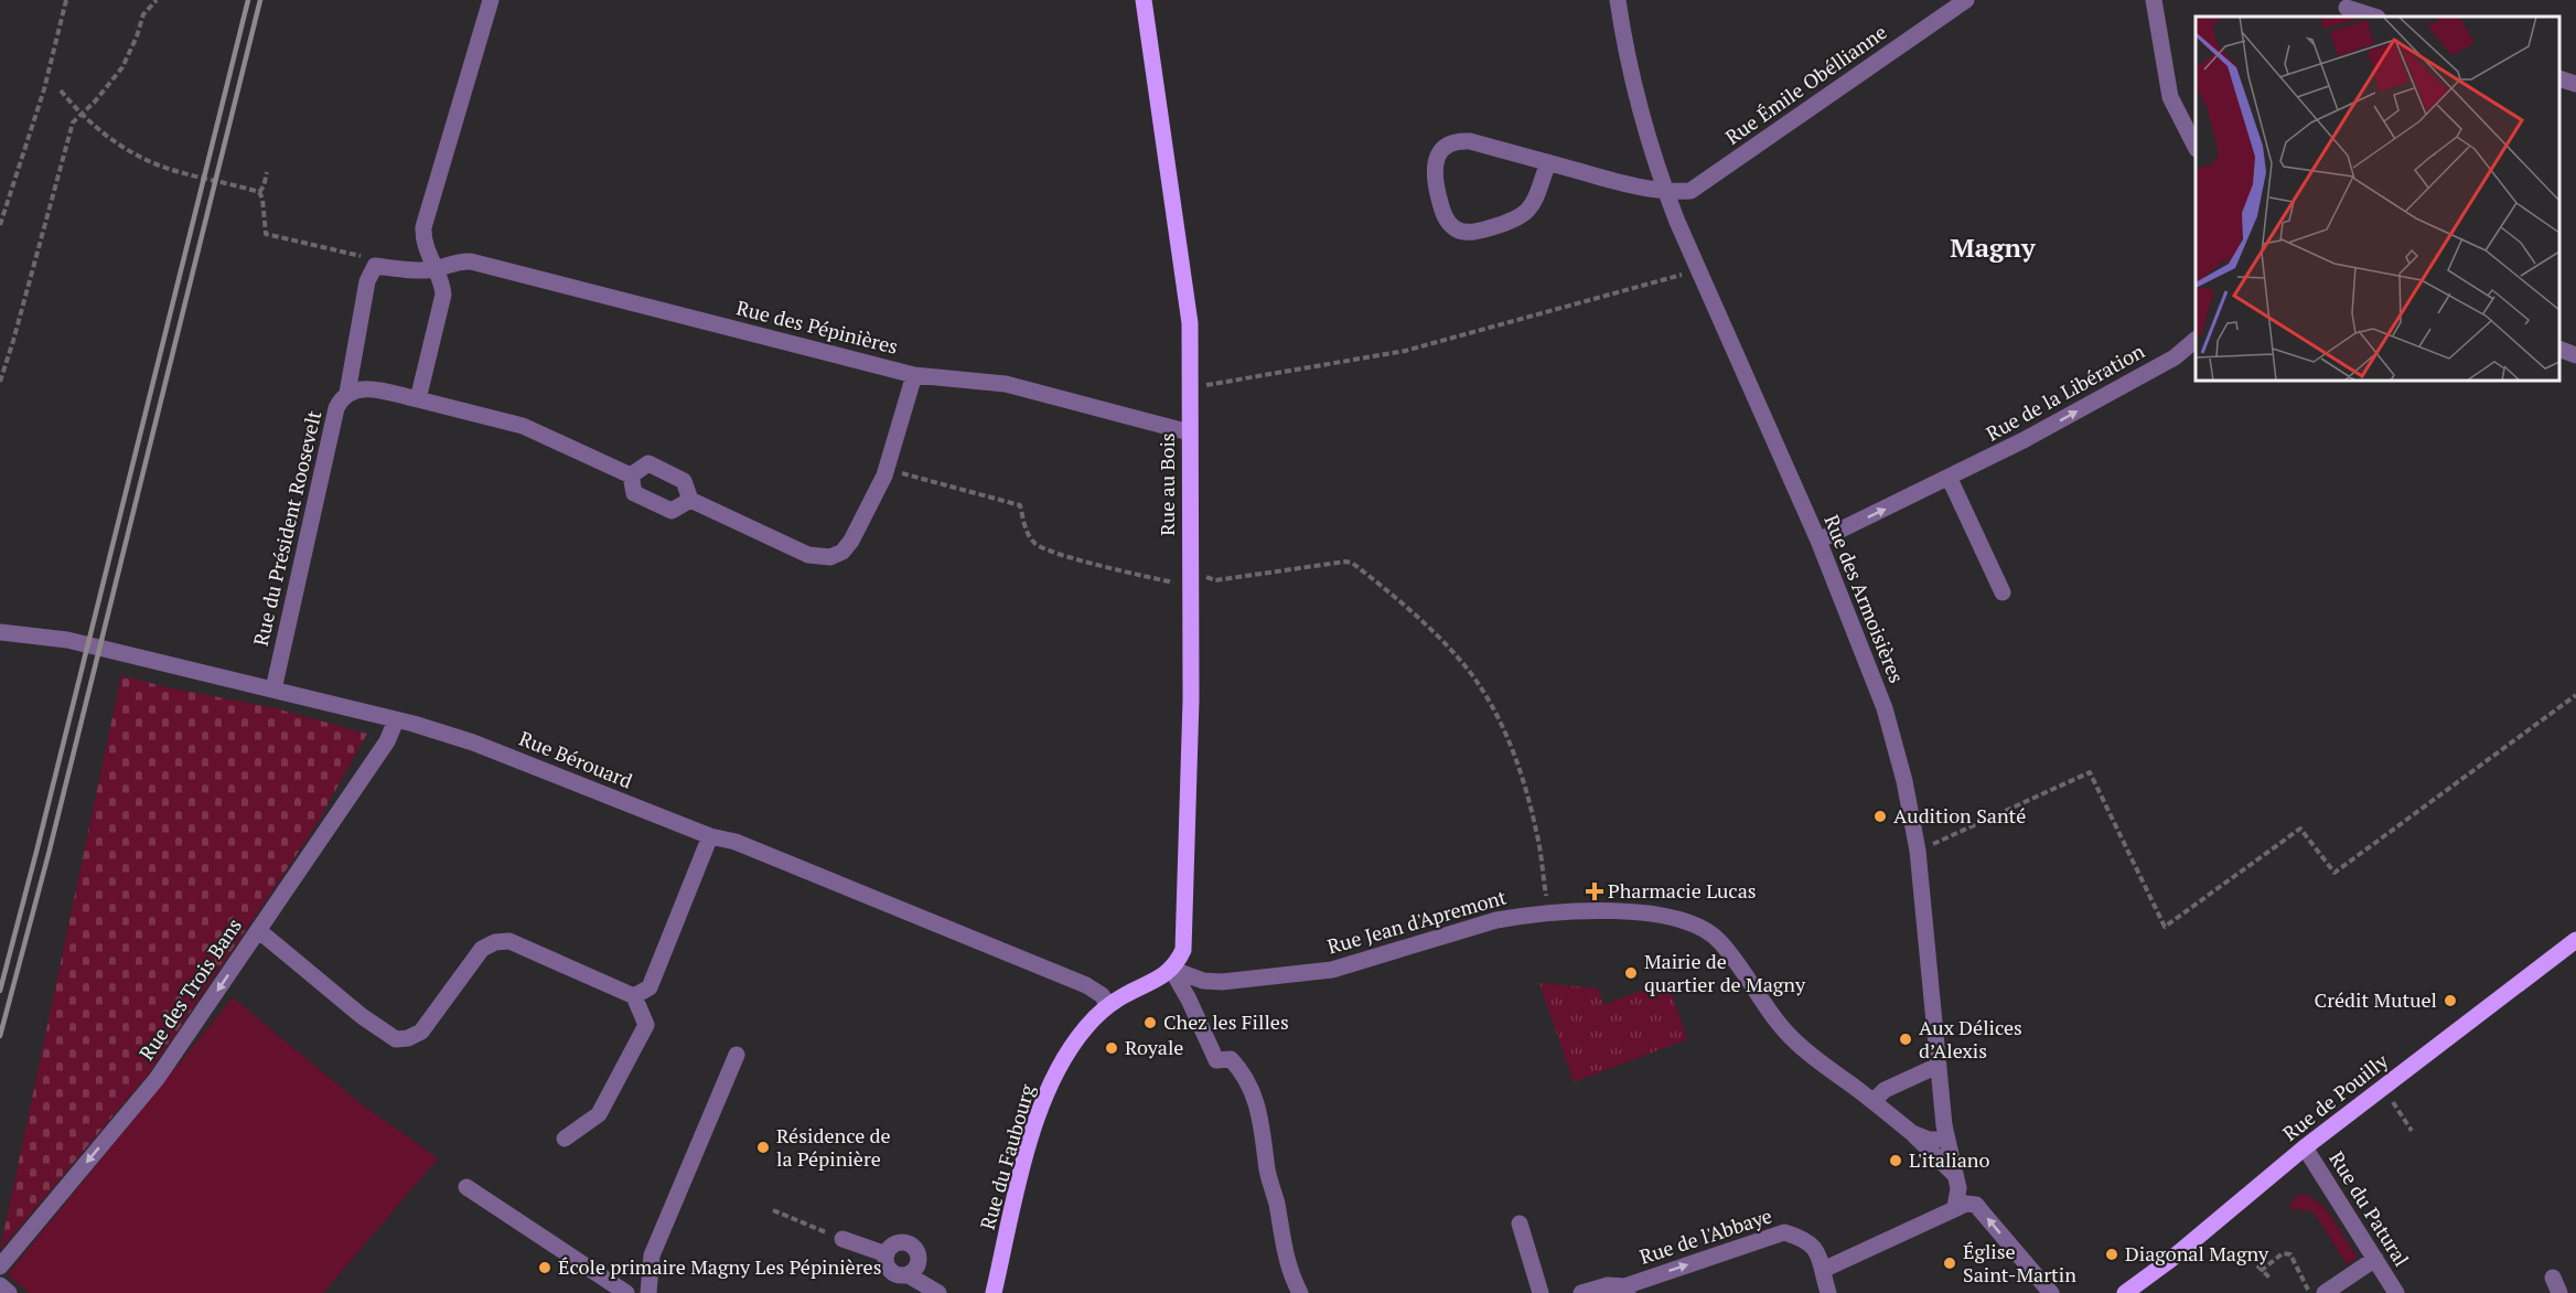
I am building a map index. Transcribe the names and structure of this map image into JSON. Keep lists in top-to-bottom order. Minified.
{"streets":{"main road":["Rue au Bois","Rue de Pouilly","Rue du Faubourg"],"street":["Rue Émile Obéllianne","Rue des Pépinières","Rue de la Libération","Rue du Président Roosevelt","Rue des Armoisières","Rue Bérouard","Rue Jean d'Apremont","Rue des Trois Bans","Rue du Patural","Rue de l'Abbaye"]},"crossings":[["Rue Émile Obéllianne","Rue des Armoisières"],["Rue des Pépinières","Rue au Bois"],["Rue des Pépinières","Rue du Président Roosevelt"],["Rue de la Libération","Rue des Armoisières"],["Rue au Bois","Rue Jean d'Apremont"],["Rue au Bois","Rue du Faubourg"],["Rue du Président Roosevelt","Rue Bérouard"],["Rue des Armoisières","Rue Jean d'Apremont"],["Rue Bérouard","Rue des Trois Bans"],["Rue Bérouard","Rue du Faubourg"],["Rue Jean d'Apremont","Rue du Faubourg"],["Rue de Pouilly","Rue du Patural"]],"one_way":["Rue de la Libération","Rue des Trois Bans"],"districts":["Magny"],"places":{"other":["Audition Santé","Mairie de quartier de Magny","Crédit Mutuel","Chez les Filles","Aux Délices d’Alexis","Royale","Résidence de la Pépinière","L'italiano","Diagonal Magny","Église Saint-Martin","École primaire Magny Les Pépinières"],"health":["Pharmacie Lucas"]}}
